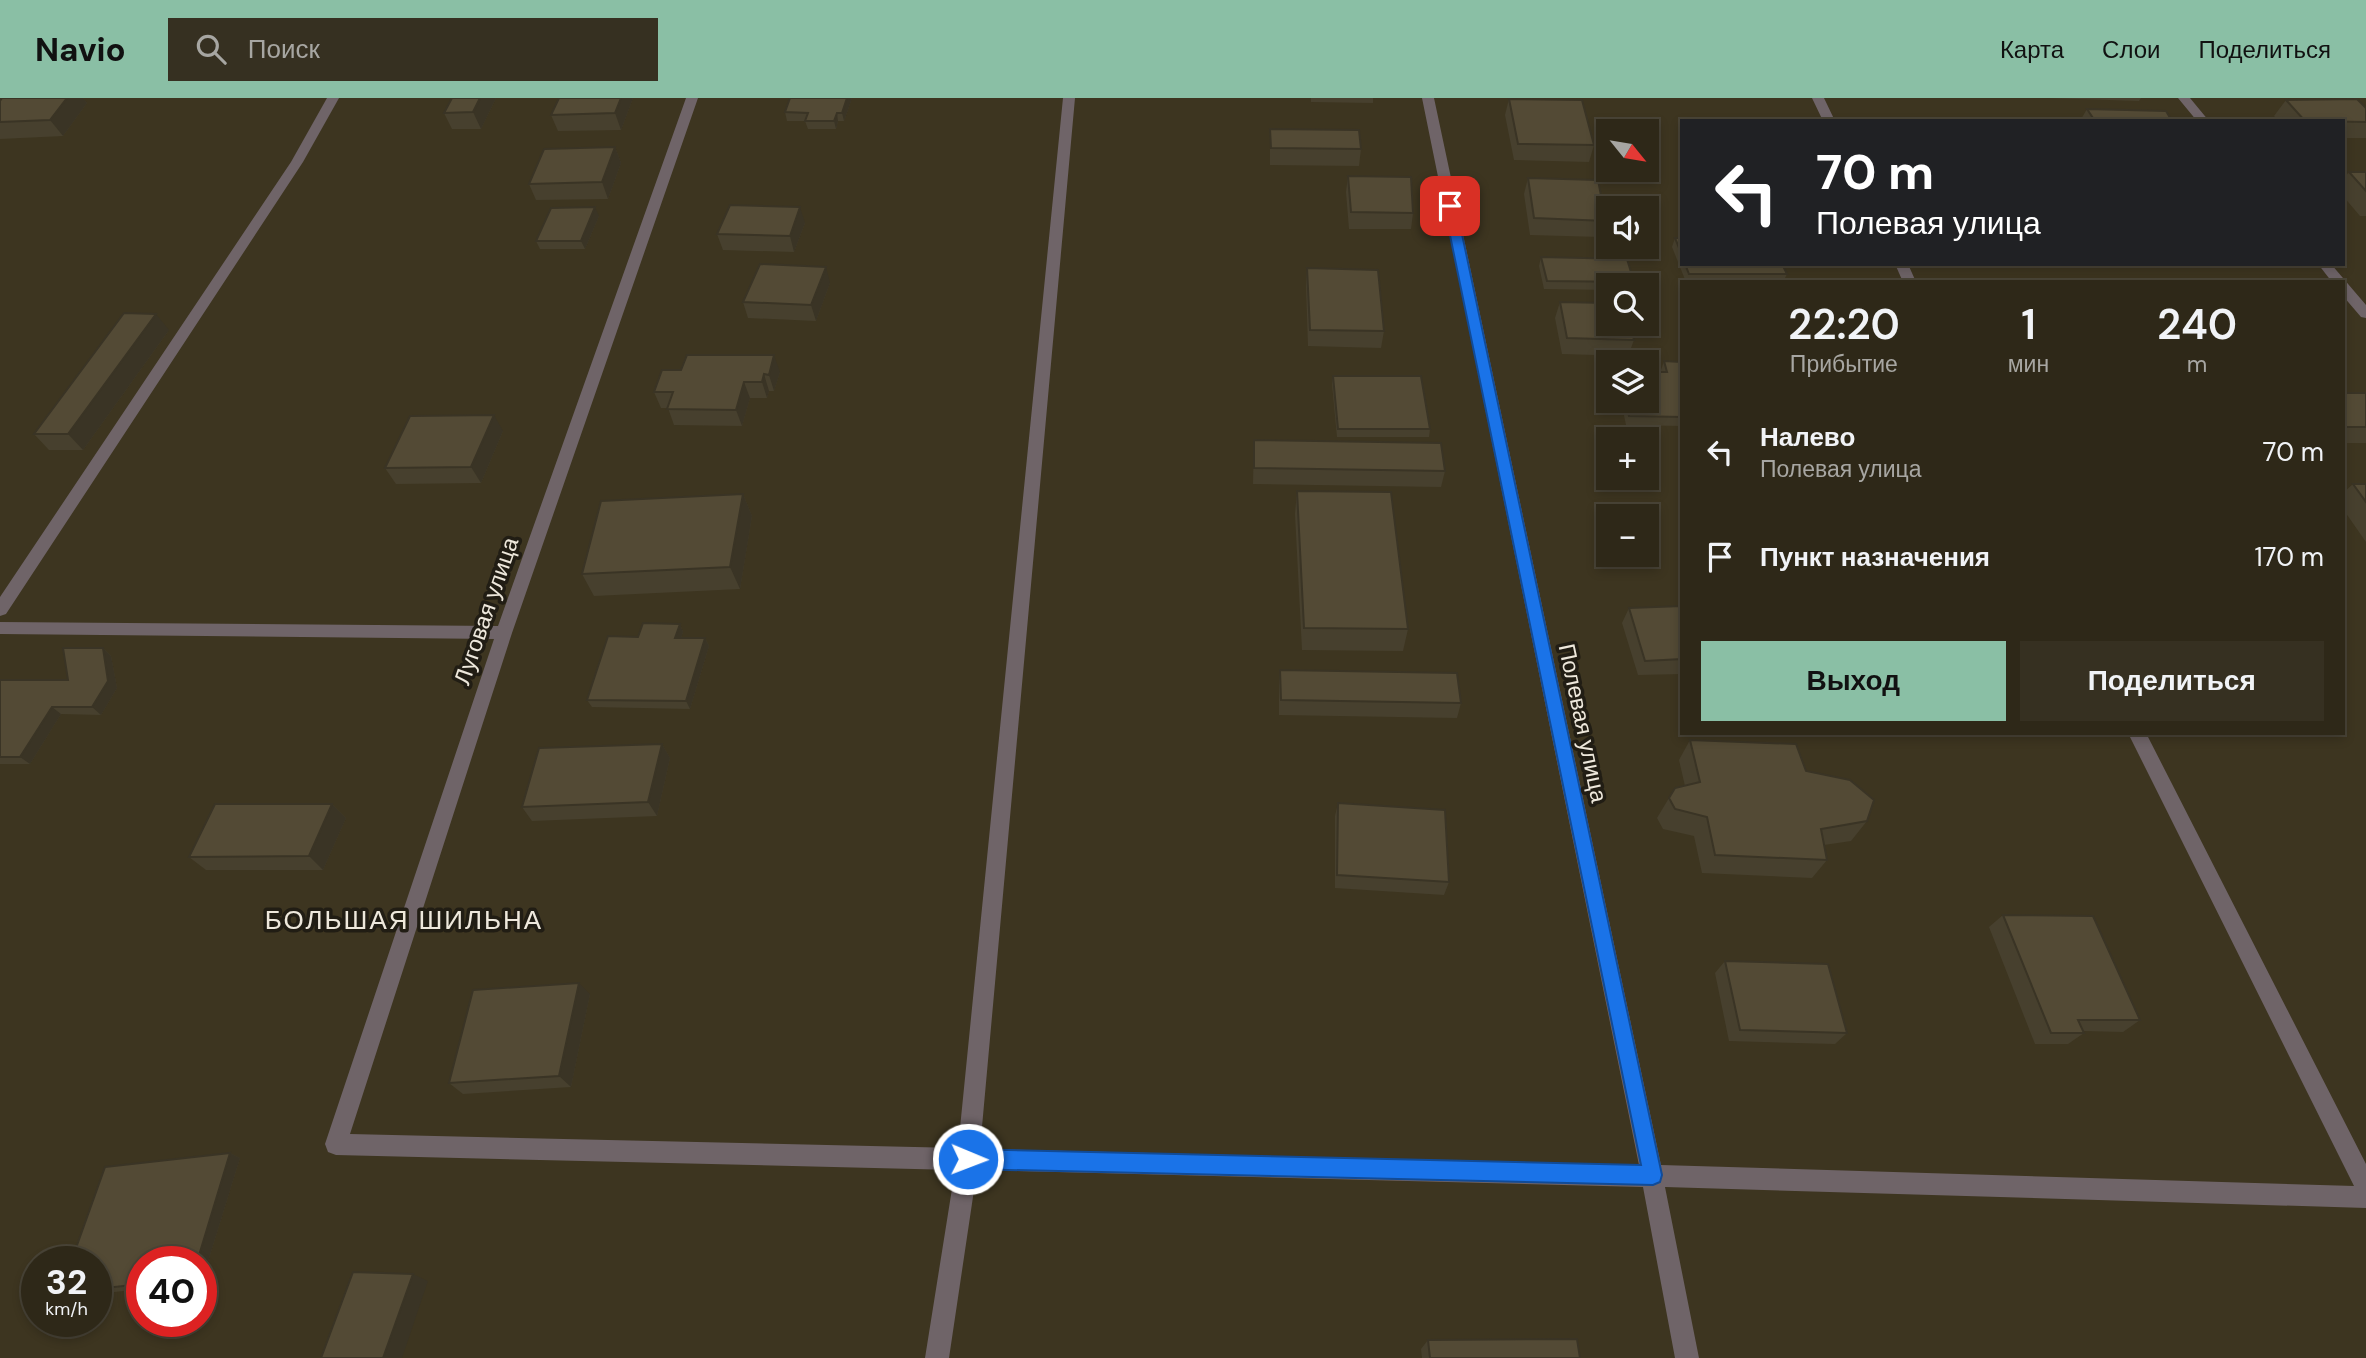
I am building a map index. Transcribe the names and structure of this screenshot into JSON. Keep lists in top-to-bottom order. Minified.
{"streets":{"street":["Луговая улица","Полевая улица"]},"districts":["БОЛЬШАЯ ШИЛЬНА"],"north":"bottom right","page":{"header":"Navio","search":"Поиск","nav":["Карта","Слои","Поделиться"],"map_buttons":["+","−"],"turn":["70 m","Полевая улица"],"eta":["22:20","Прибытие","1","мин","240","m"],"list":[{"name":"Налево","note":"Полевая улица","value":"70 m"},{"name":"Пункт назначения","value":"170 m"}],"buttons":["Выход","Поделиться"],"speed":"32 km/h","limit":"40"}}
